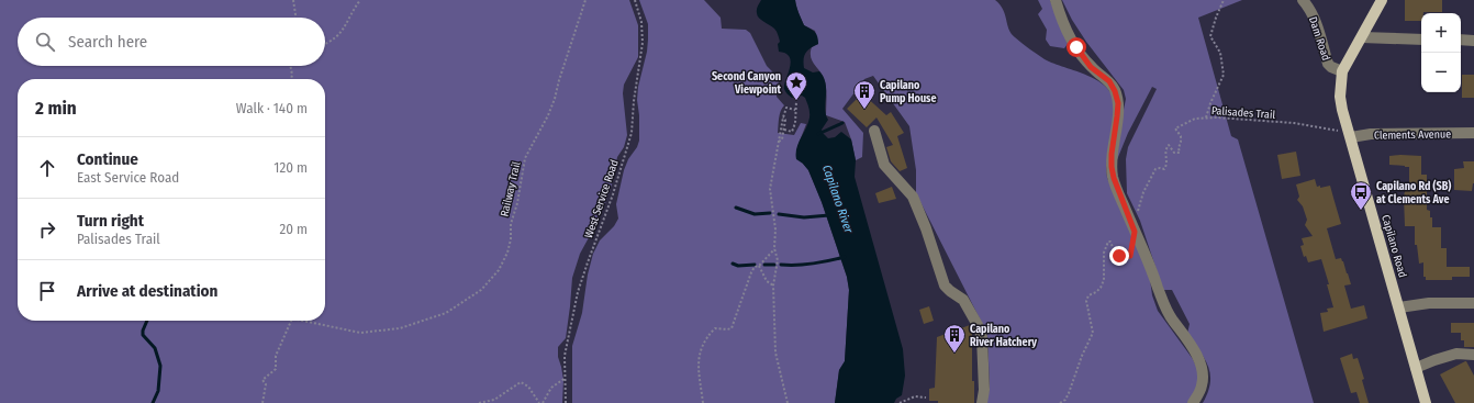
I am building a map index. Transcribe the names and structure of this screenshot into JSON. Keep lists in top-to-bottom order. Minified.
{"streets":{"main road":["Capilano Road"],"street":["Dam Road","Clements Avenue"],"path":["Palisades Trail","Railway Trail","West Service Road"]},"crossings":[["Dam Road","Capilano Road"],["Clements Avenue","Capilano Road"]],"water":["Capilano River"],"places":{"place":["Second Canyon Viewpoint"],"building":["Capilano Pump House","Capilano River Hatchery"],"bus stop":["Capilano Rd (SB) at Clements Ave"]},"page":{"map_buttons":["+","−"],"search":"Search here","heading":["2 min","Walk · 140 m"],"list":[["Continue","East Service Road","120 m"],["Turn right","Palisades Trail","20 m"],"Arrive at destination"]}}
